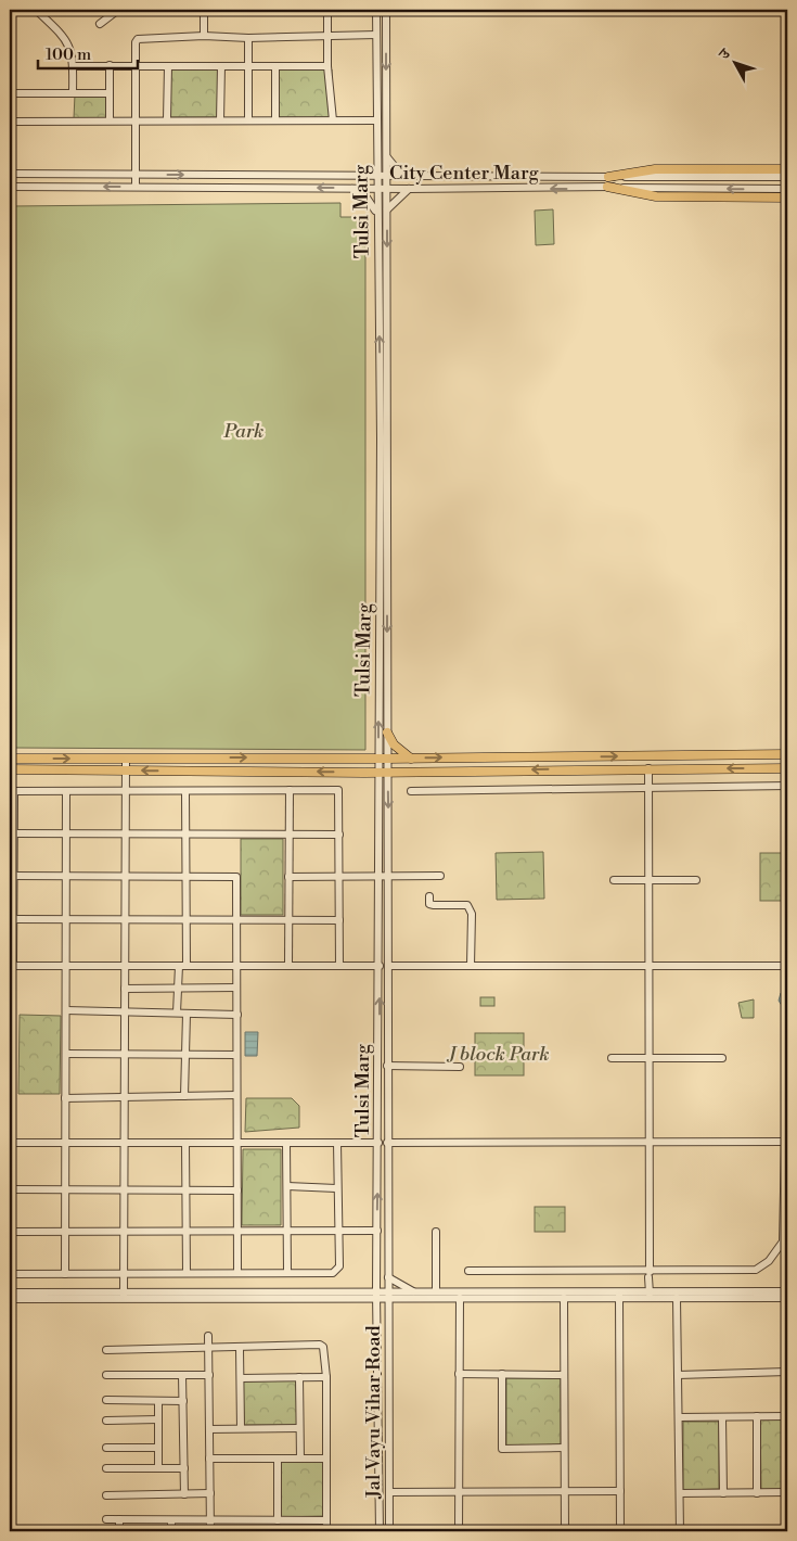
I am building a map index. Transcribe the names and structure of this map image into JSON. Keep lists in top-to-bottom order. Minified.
{"streets":{"street":["City Center Marg","Tulsi Marg","Jal Vayu Vihar Road"]},"crossings":[["City Center Marg","Tulsi Marg"],["Tulsi Marg","Jal Vayu Vihar Road"]],"parks":["Park","J block Park"],"scale_bar":"100 m","north":"top left"}
